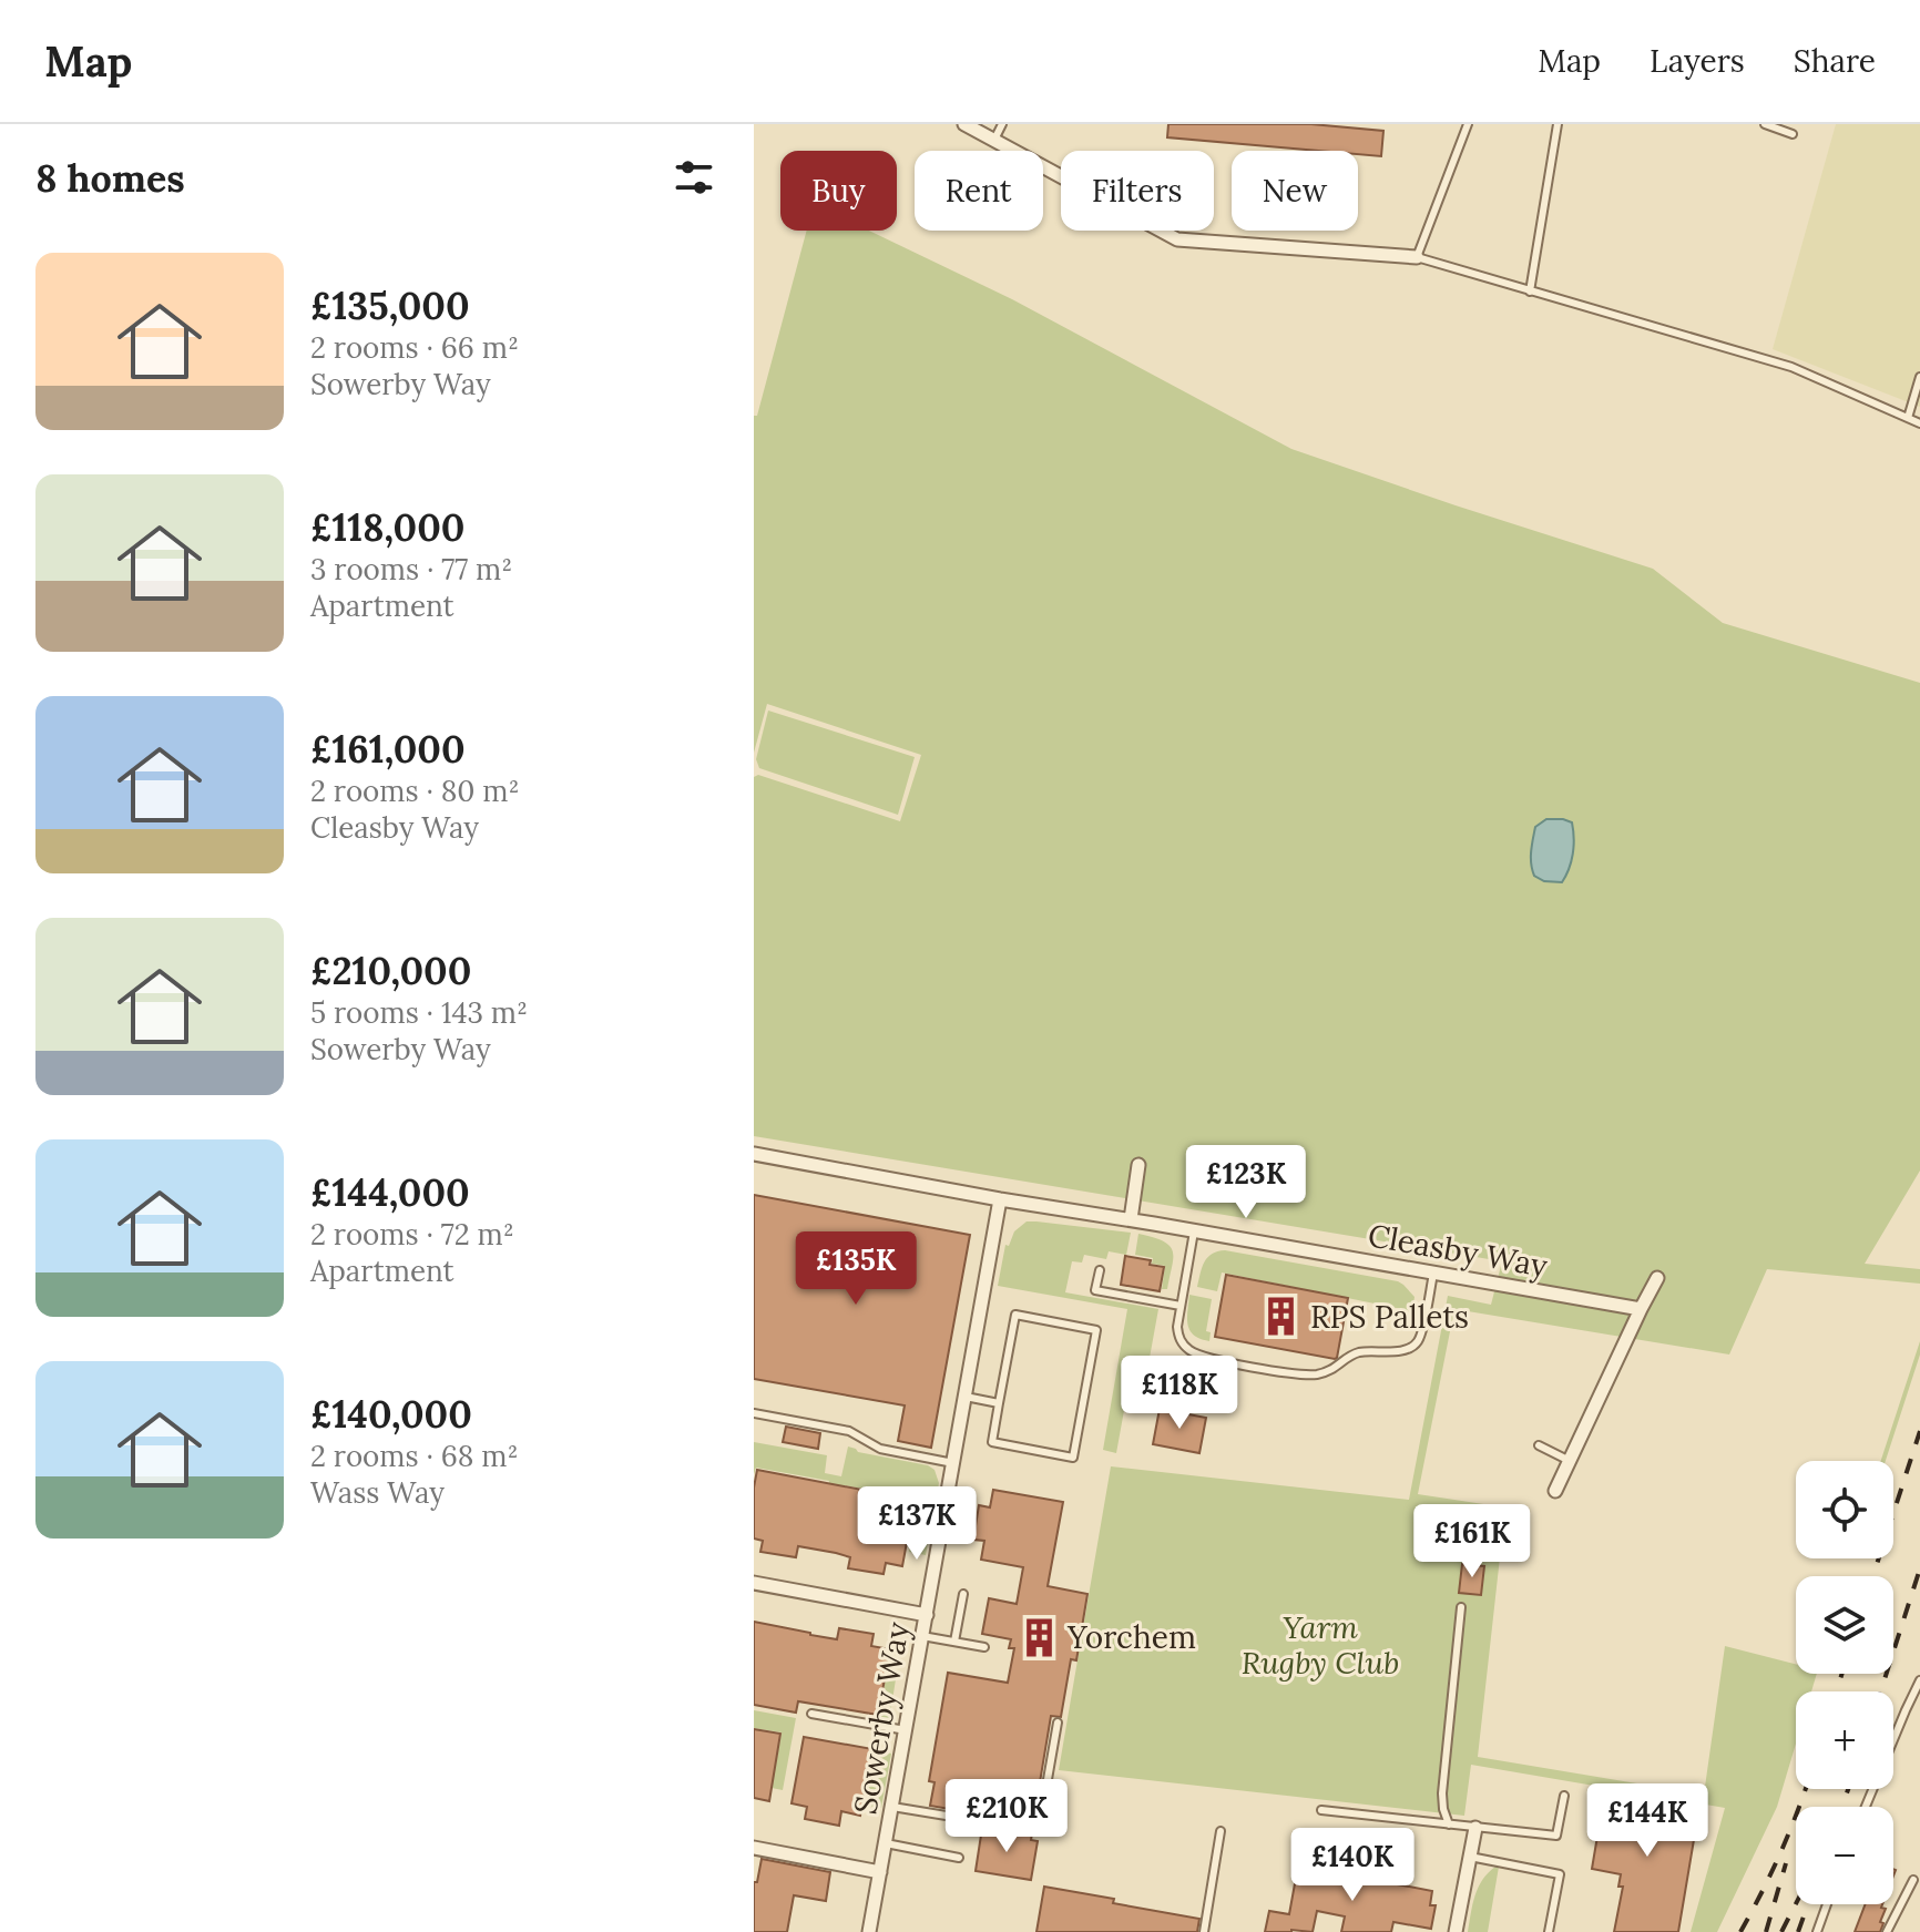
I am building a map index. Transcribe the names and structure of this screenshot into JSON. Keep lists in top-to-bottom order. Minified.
{"streets":{"street":["Cleasby Way","Sowerby Way"]},"crossings":[["Cleasby Way","Sowerby Way"]],"parks":["Yarm Rugby Club"],"places":{"building":["RPS Pallets","Yorchem"]},"page":{"header":"Map","nav":["Map","Layers","Share"],"heading":"8 homes","chip":["Buy","Rent","Filters","New"],"list":[{"name":"£135,000","note":"2 rooms · 66 m² · Sowerby Way"},{"name":"£118,000","note":"3 rooms · 77 m² · Apartment"},{"name":"£161,000","note":"2 rooms · 80 m² · Cleasby Way"},{"name":"£210,000","note":"5 rooms · 143 m² · Sowerby Way"},{"name":"£144,000","note":"2 rooms · 72 m² · Apartment"},{"name":"£140,000","note":"2 rooms · 68 m² · Wass Way"}],"price":["£123K","£135K","£118K","£137K","£161K","£210K","£144K","£140K"],"map_buttons":["+","−"]}}
